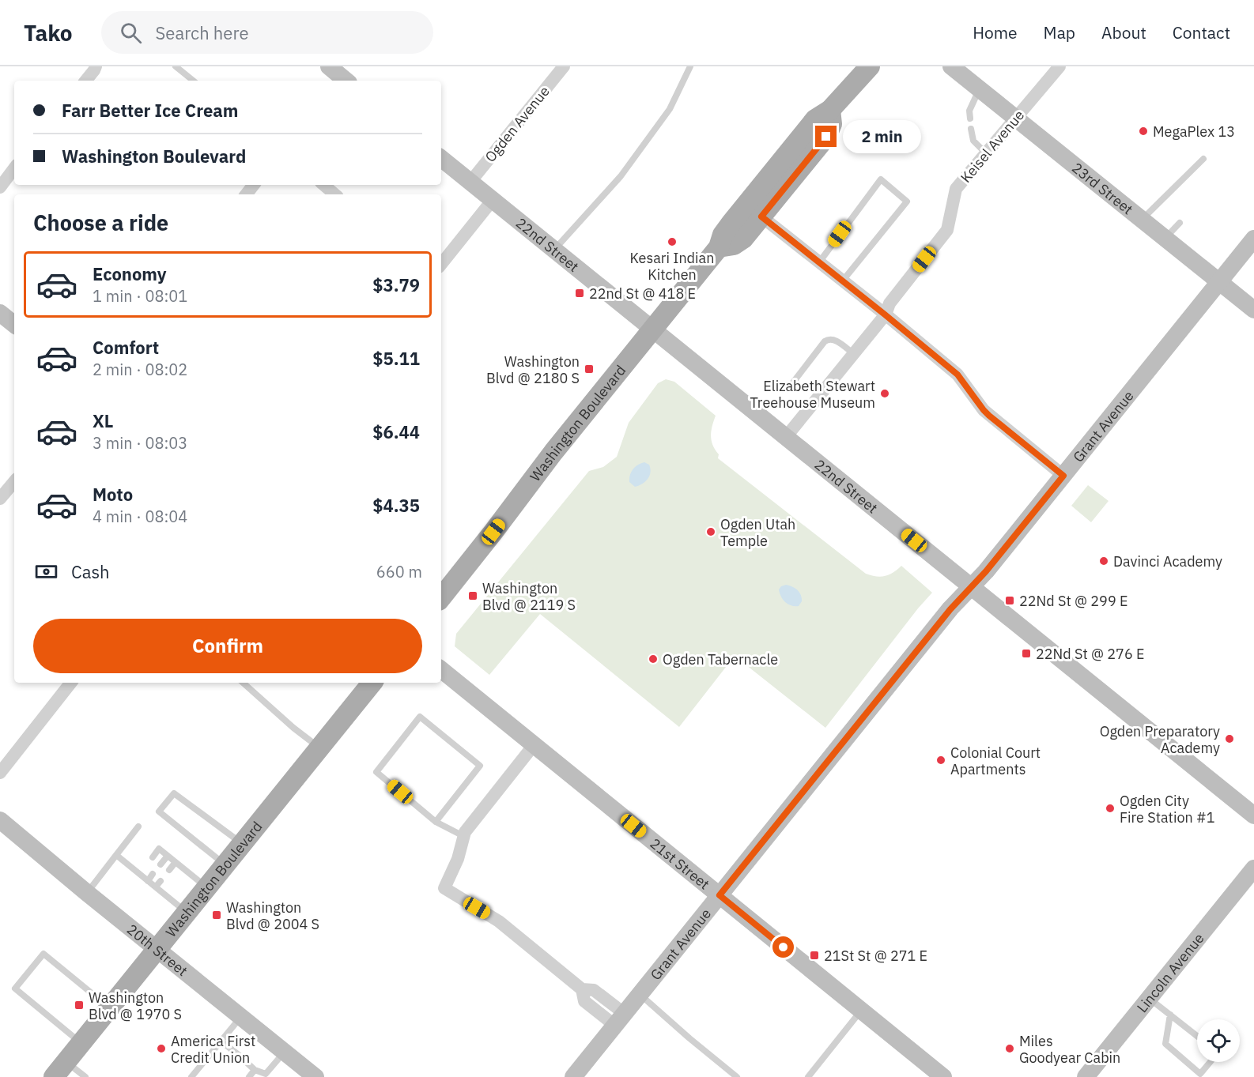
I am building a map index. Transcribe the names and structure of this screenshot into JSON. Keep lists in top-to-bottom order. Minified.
{"streets":{"main road":["Washington Boulevard"],"street":["Ogden Avenue","Keisel Avenue","23rd Street","22nd Street","Grant Avenue","21st Street","20th Street","Lincoln Avenue"]},"crossings":[["Ogden Avenue","22nd Street"],["Keisel Avenue","23rd Street"],["Keisel Avenue","22nd Street"],["23rd Street","Grant Avenue"],["22nd Street","Washington Boulevard"],["22nd Street","Grant Avenue"],["Washington Boulevard","20th Street"],["Grant Avenue","21st Street"]],"places":{"other":["MegaPlex 13","Kesari Indian Kitchen","Elizabeth Stewart Treehouse Museum","Ogden Utah Temple","Davinci Academy","Ogden Tabernacle","Ogden Preparatory Academy","Colonial Court Apartments","Ogden City Fire Station #1","America First Credit Union","Miles Goodyear Cabin"],"transit":["22nd St @ 418 E","Washington Blvd @ 2180 S","Washington Blvd @ 2119 S","22Nd St @ 299 E","22Nd St @ 276 E","Washington Blvd @ 2004 S","21St St @ 271 E","Washington Blvd @ 1970 S"]},"page":{"header":"Tako","search":"Search here","nav":["Home","Map","About","Contact"],"banner":["Farr Better Ice Cream","Washington Boulevard"],"bubble":"2 min","heading":"Choose a ride","list":[{"name":"Economy","note":"1 min · 08:01","value":"$3.79"},{"name":"Comfort","note":"2 min · 08:02","value":"$5.11"},{"name":"XL","note":"3 min · 08:03","value":"$6.44"},{"name":"Moto","note":"4 min · 08:04","value":"$4.35"}],"pay":["Cash","660 m"],"buttons":"Confirm"}}
